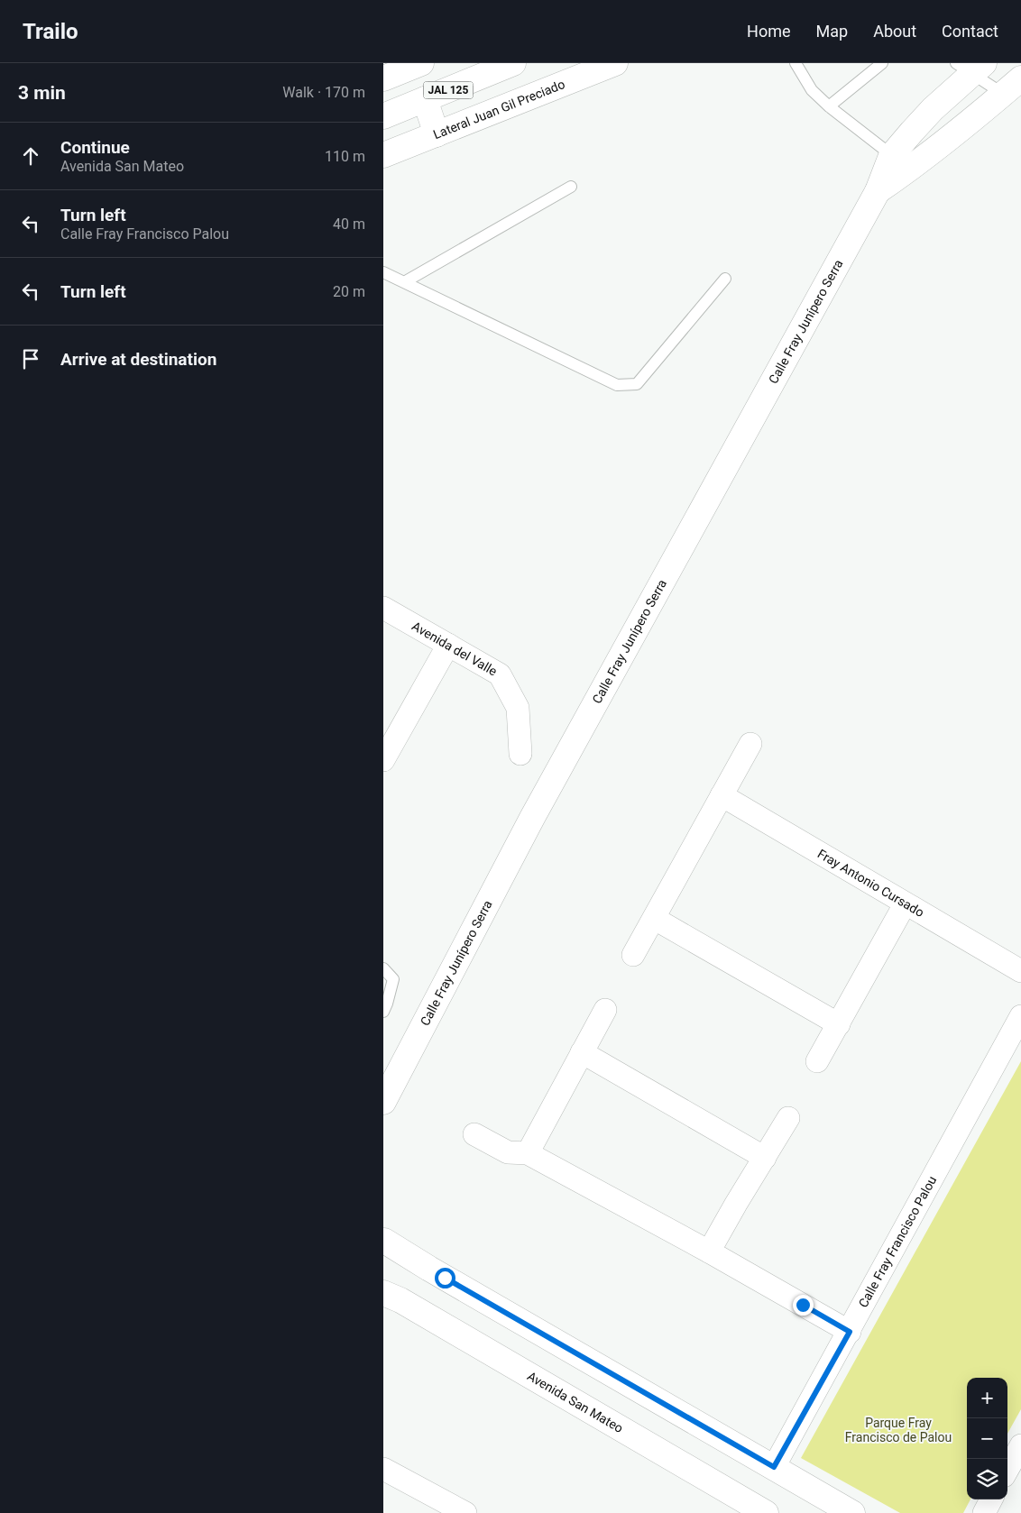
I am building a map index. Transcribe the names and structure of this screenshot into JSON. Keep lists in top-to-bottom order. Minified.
{"streets":{"street":["JAL 125","Lateral Juan Gil Preciado","Calle Fray Junípero Serra","Avenida del Valle","Fray Antonio Cursado","Calle Fray Francisco Palou","Avenida San Mateo"]},"parks":["Parque Fray Francisco de Palou"],"page":{"header":"Trailo","nav":["Home","Map","About","Contact"],"heading":["3 min","Walk · 170 m"],"list":[["Continue","Avenida San Mateo","110 m"],["Turn left","Calle Fray Francisco Palou","40 m"],["Turn left","20 m"],"Arrive at destination"],"map_buttons":["+","−"]}}
